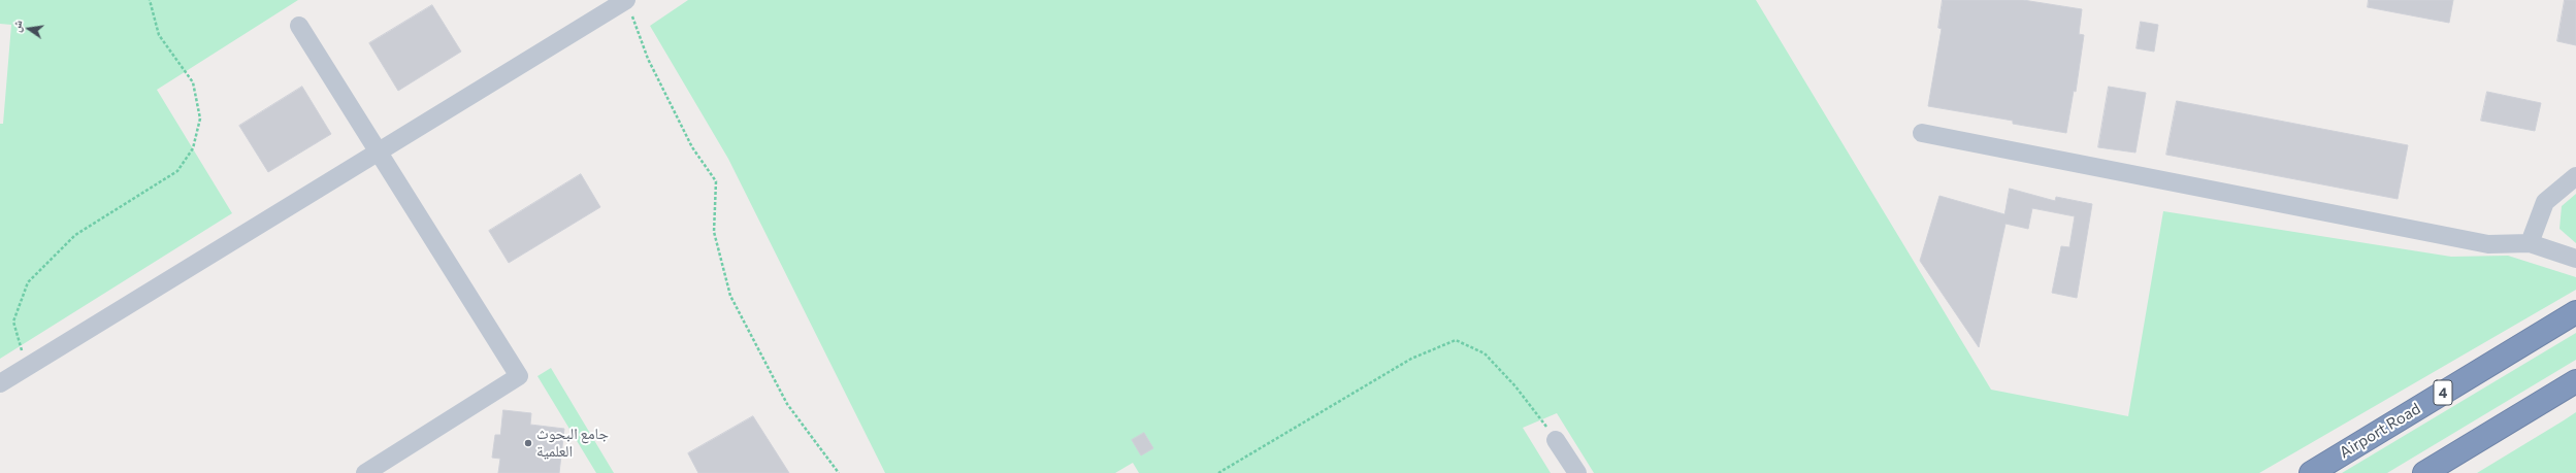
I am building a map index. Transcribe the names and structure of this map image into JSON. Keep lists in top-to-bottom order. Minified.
{"streets":{"highway":["4","Airport Road"]},"places":["جامع البحوث العلمية"],"north":"left"}
